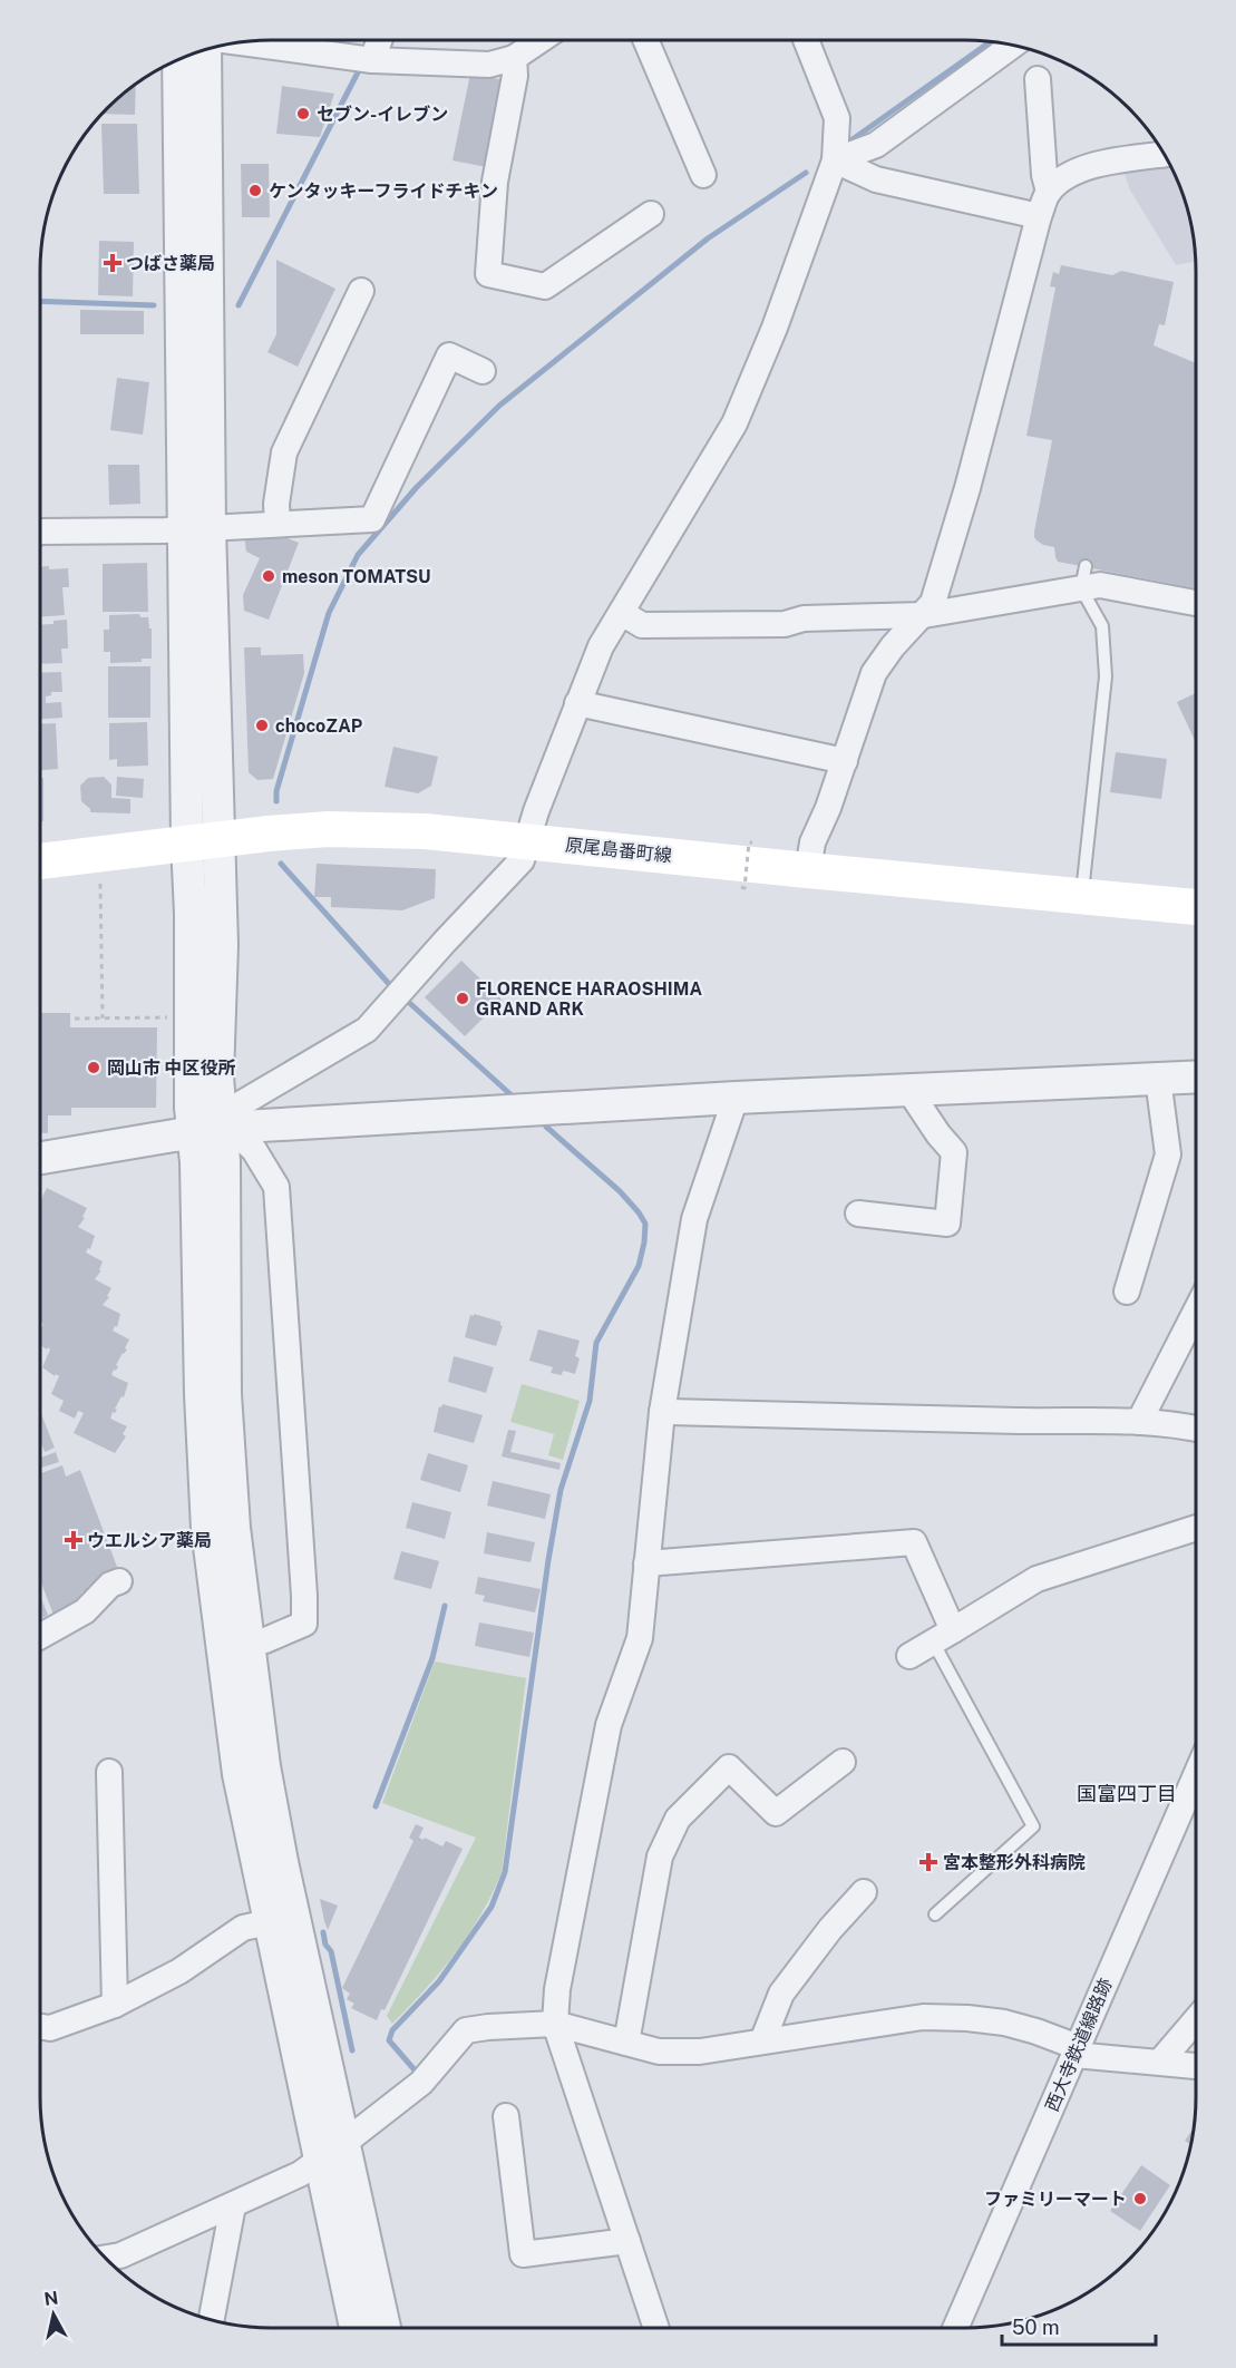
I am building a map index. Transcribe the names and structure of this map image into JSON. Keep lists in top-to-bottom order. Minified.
{"streets":{"main road":["原尾島番町線"],"street":["西大寺鉄道線路跡"]},"districts":["国富四丁目"],"places":{"other":["セブン-イレブン","ケンタッキーフライドチキン","meson TOMATSU","chocoZAP","FLORENCE HARAOSHIMA GRAND ARK","岡山市 中区役所","ファミリーマート"],"health":["つばさ薬局","ウエルシア薬局","宮本整形外科病院"]},"scale_bar":"50 m","north":"top"}
